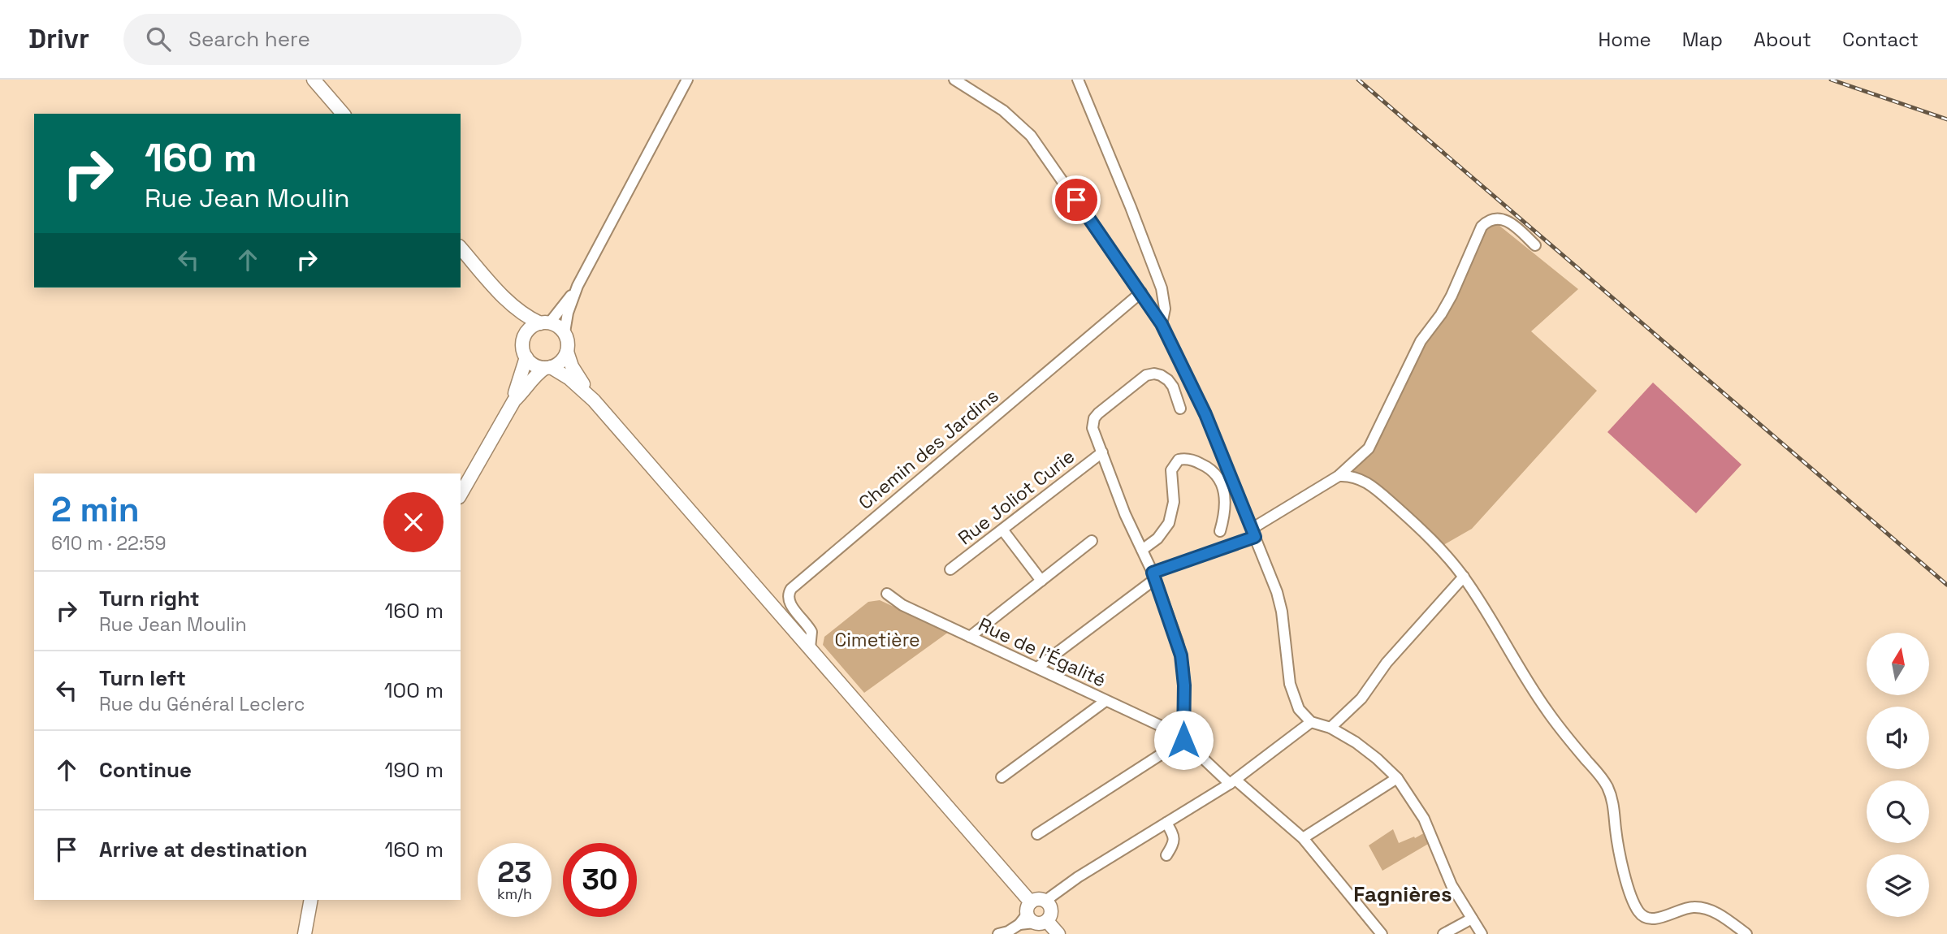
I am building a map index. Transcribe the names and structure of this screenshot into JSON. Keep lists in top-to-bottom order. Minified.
{"streets":{"street":["Chemin des Jardins","Rue Joliot Curie","Rue de l'Égalité"]},"districts":["Fagnières"],"parks":["Cimetière"],"north":"top","page":{"header":"Drivr","search":"Search here","nav":["Home","Map","About","Contact"],"turn":["160 m","Rue Jean Moulin"],"heading":["2 min","610 m · 22:59"],"list":[{"name":"Turn right","note":"Rue Jean Moulin","value":"160 m"},{"name":"Turn left","note":"Rue du Général Leclerc","value":"100 m"},{"name":"Continue","value":"190 m"},{"name":"Arrive at destination","value":"160 m"}],"speed":"23 km/h","limit":"30"}}
